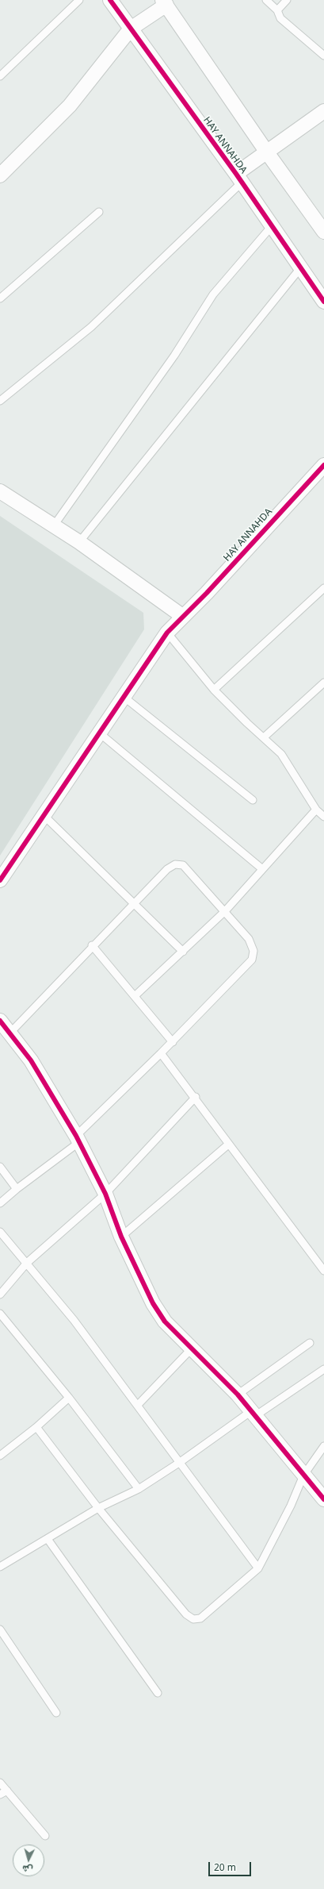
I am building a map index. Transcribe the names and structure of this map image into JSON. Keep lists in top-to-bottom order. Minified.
{"streets":{"street":["HAY ANNAHDA"]},"scale_bar":"20 m","north":"bottom"}
